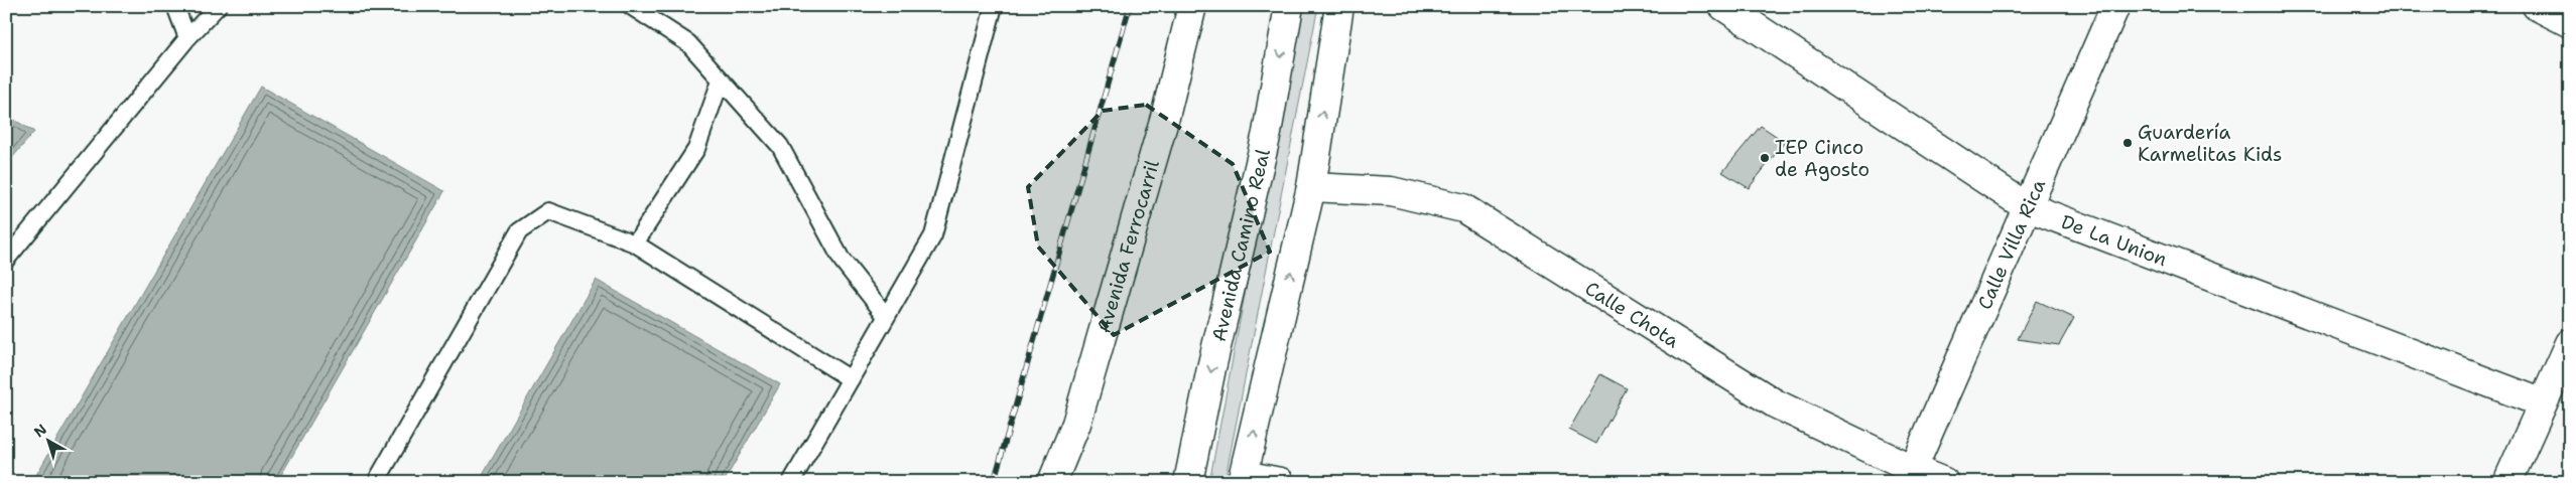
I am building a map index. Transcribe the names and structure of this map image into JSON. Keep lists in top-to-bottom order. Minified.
{"streets":{"street":["De La Union","Calle Villa Rica","Avenida Camino Real","Avenida Ferrocarril","Calle Chota"]},"crossings":[["De La Union","Calle Villa Rica"],["Calle Villa Rica","Calle Chota"]],"places":["Guardería Karmelitas Kids","IEP Cinco de Agosto"],"north":"top left"}
